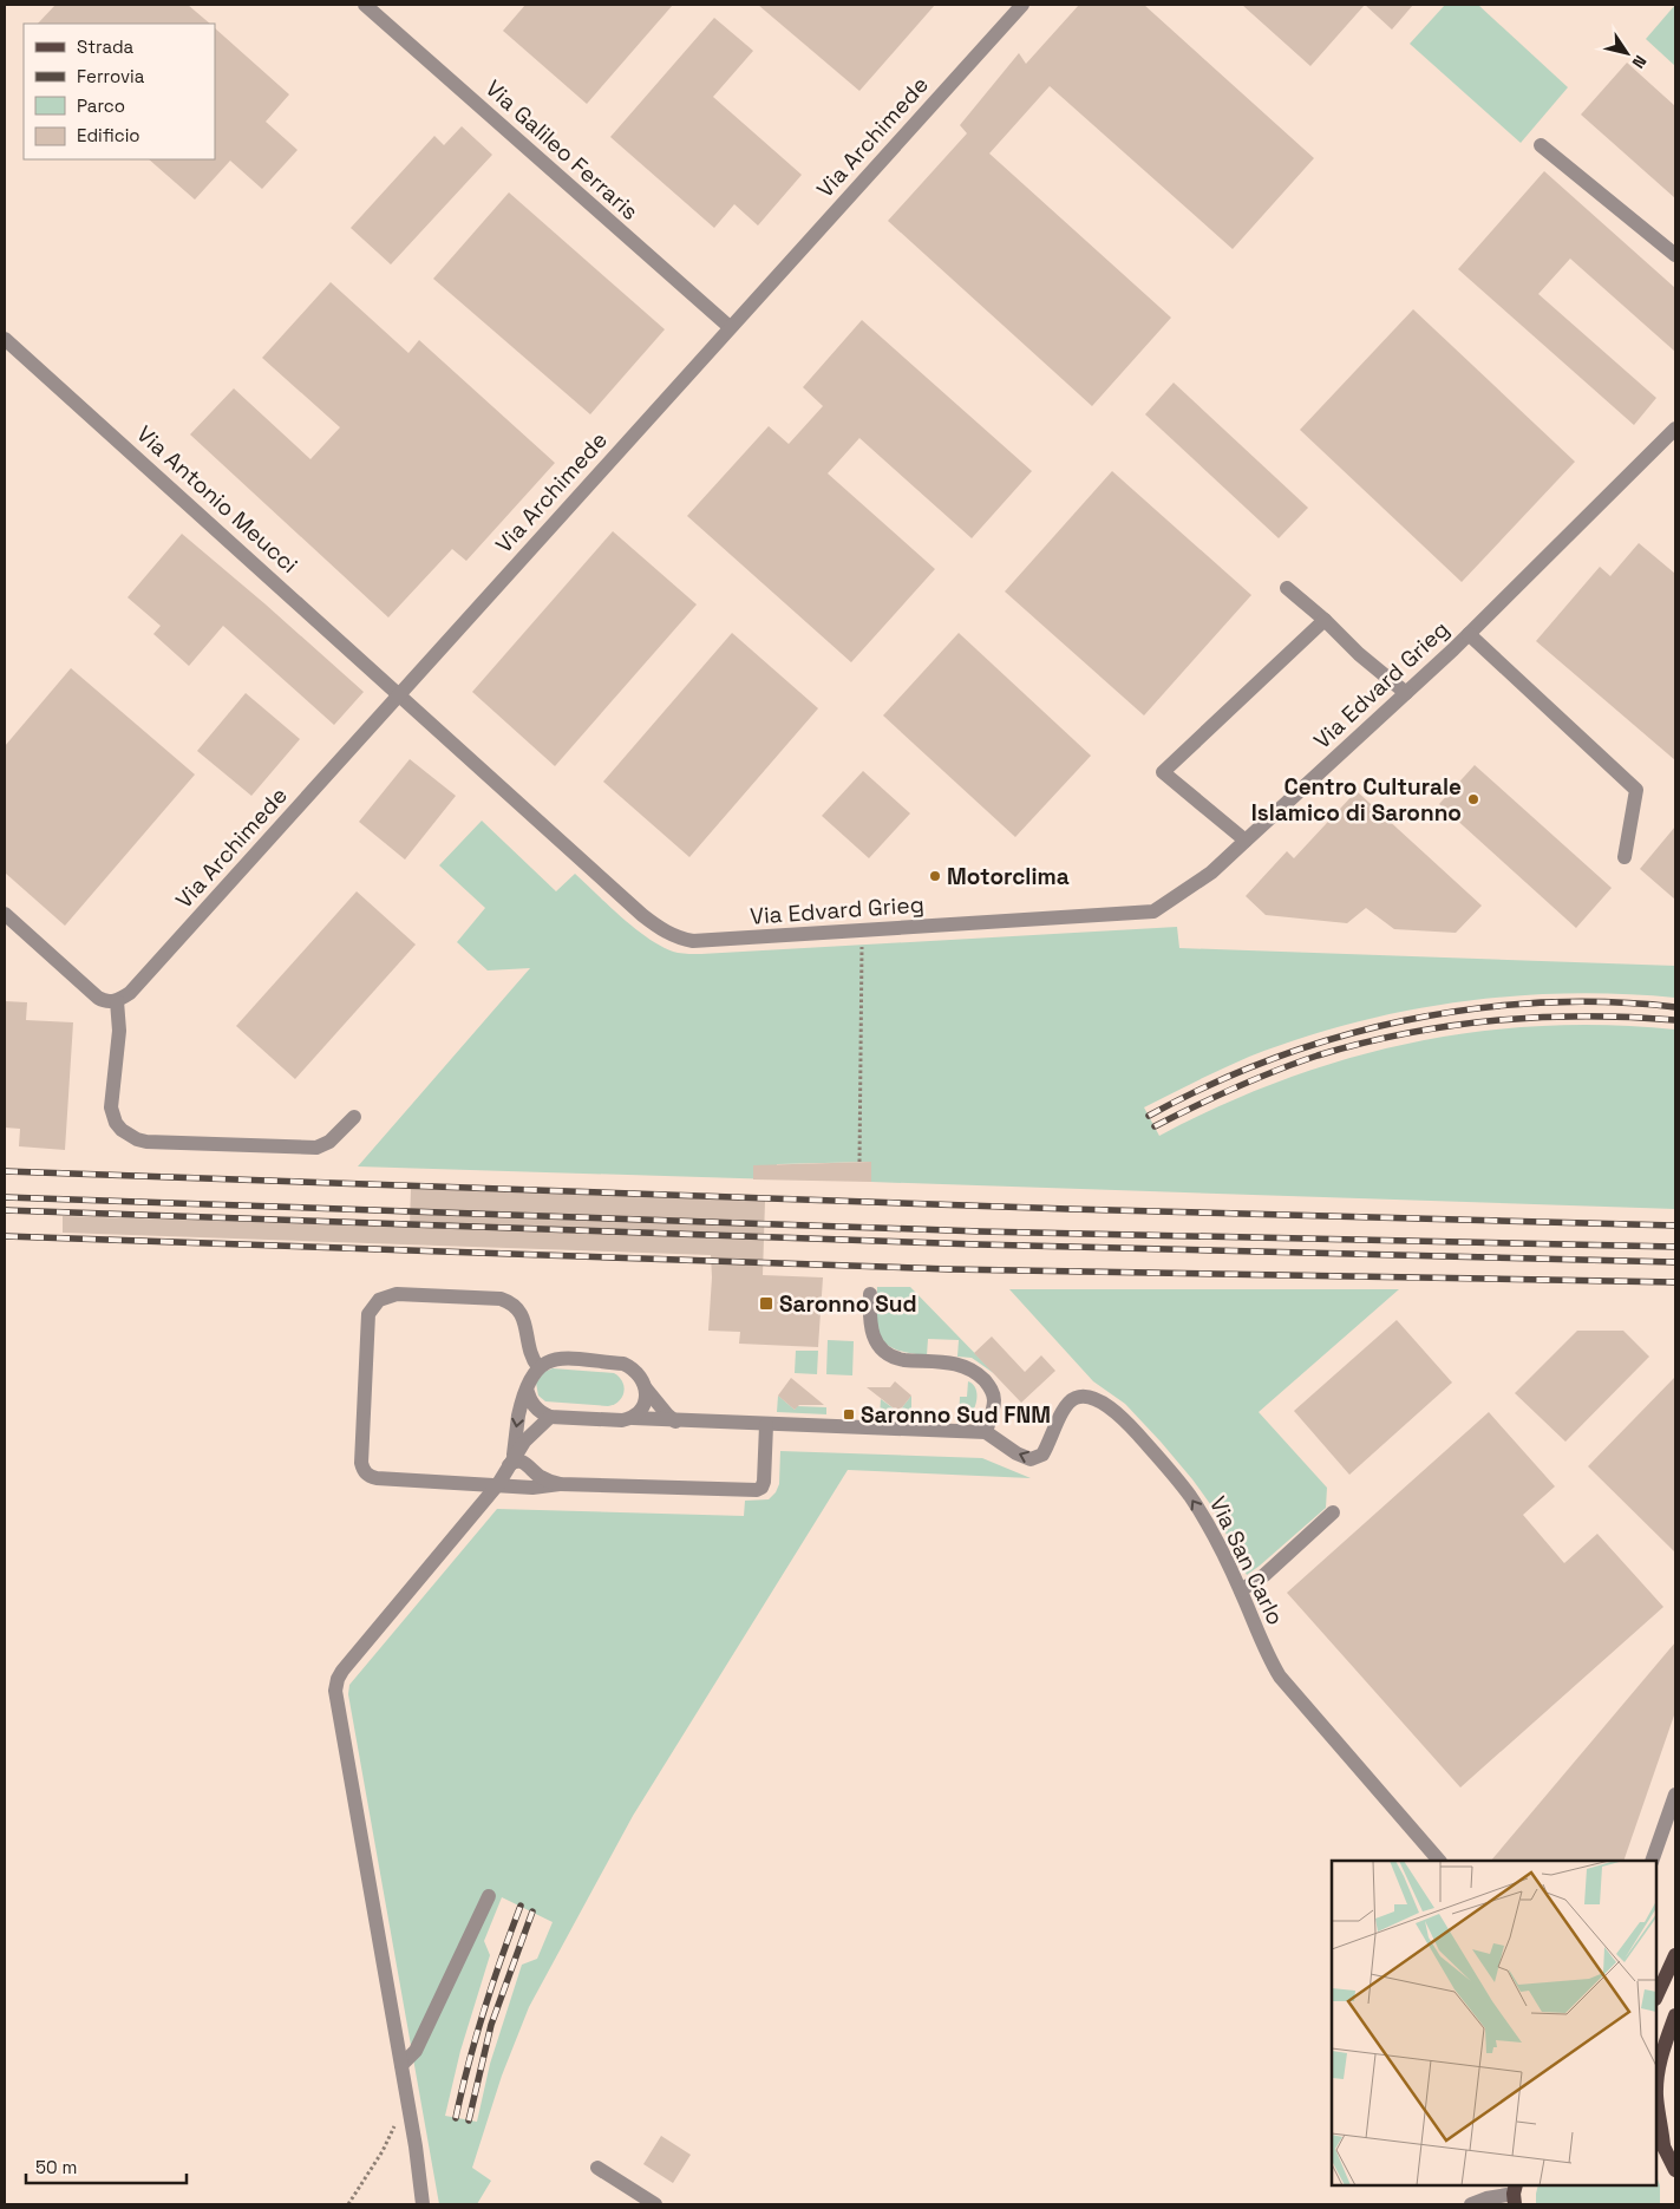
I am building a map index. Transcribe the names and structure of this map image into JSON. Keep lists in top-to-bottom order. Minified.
{"streets":{"street":["Via Archimede","Via Galileo Ferraris","Via Antonio Meucci","Via Edvard Grieg","Via San Carlo"]},"crossings":[["Via Archimede","Via Galileo Ferraris"],["Via Archimede","Via Antonio Meucci"],["Via Archimede","Via Edvard Grieg"],["Via Antonio Meucci","Via Edvard Grieg"]],"places":{"other":["Centro Culturale Islamico di Saronno","Motorclima"],"transit":["Saronno Sud","Saronno Sud FNM"]},"legend":["Strada","Ferrovia","Parco","Edificio"],"scale_bar":"50 m","north":"bottom right"}
